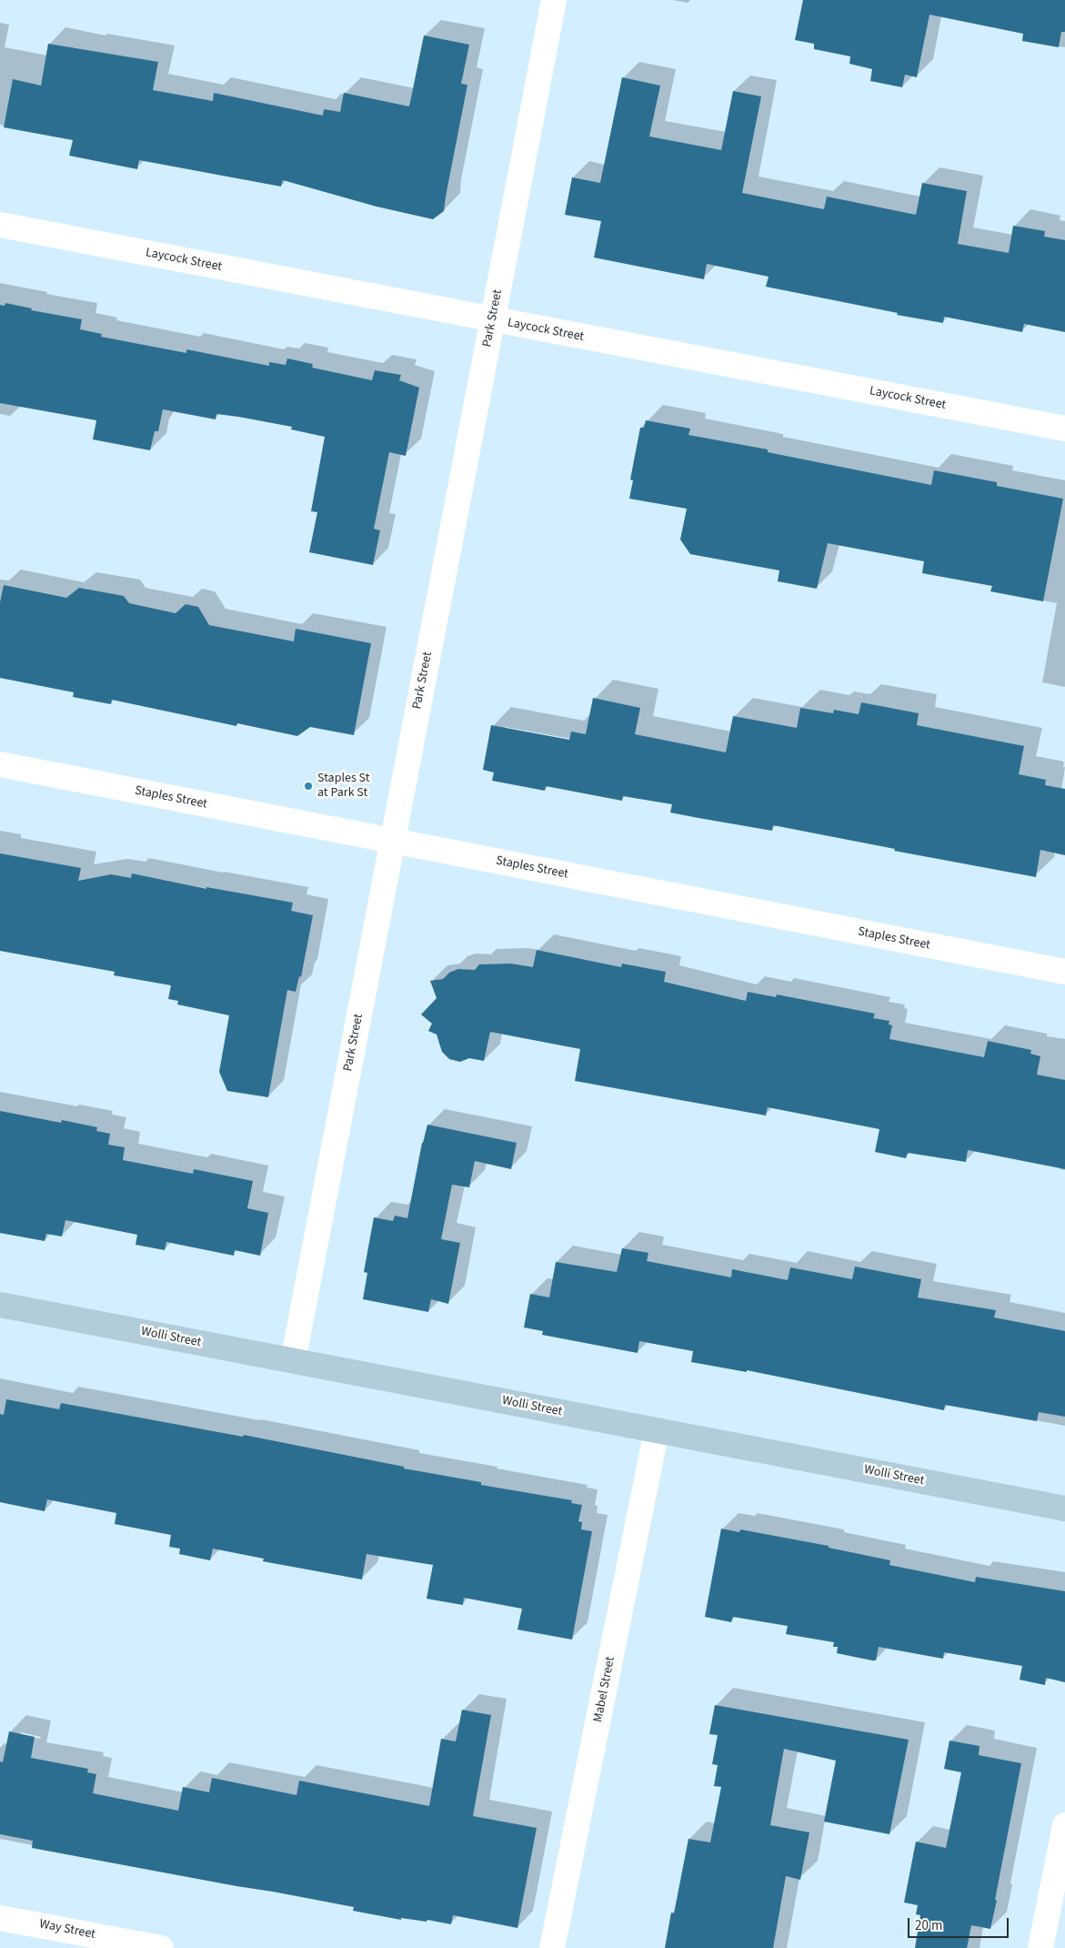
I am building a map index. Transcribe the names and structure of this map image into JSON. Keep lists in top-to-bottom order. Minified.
{"streets":{"street":["Laycock Street","Park Street","Staples Street","Wolli Street","Mabel Street","Way Street"]},"crossings":[["Laycock Street","Park Street"],["Park Street","Staples Street"],["Park Street","Wolli Street"],["Wolli Street","Mabel Street"]],"places":["Staples St at Park St"],"scale_bar":"20 m"}
